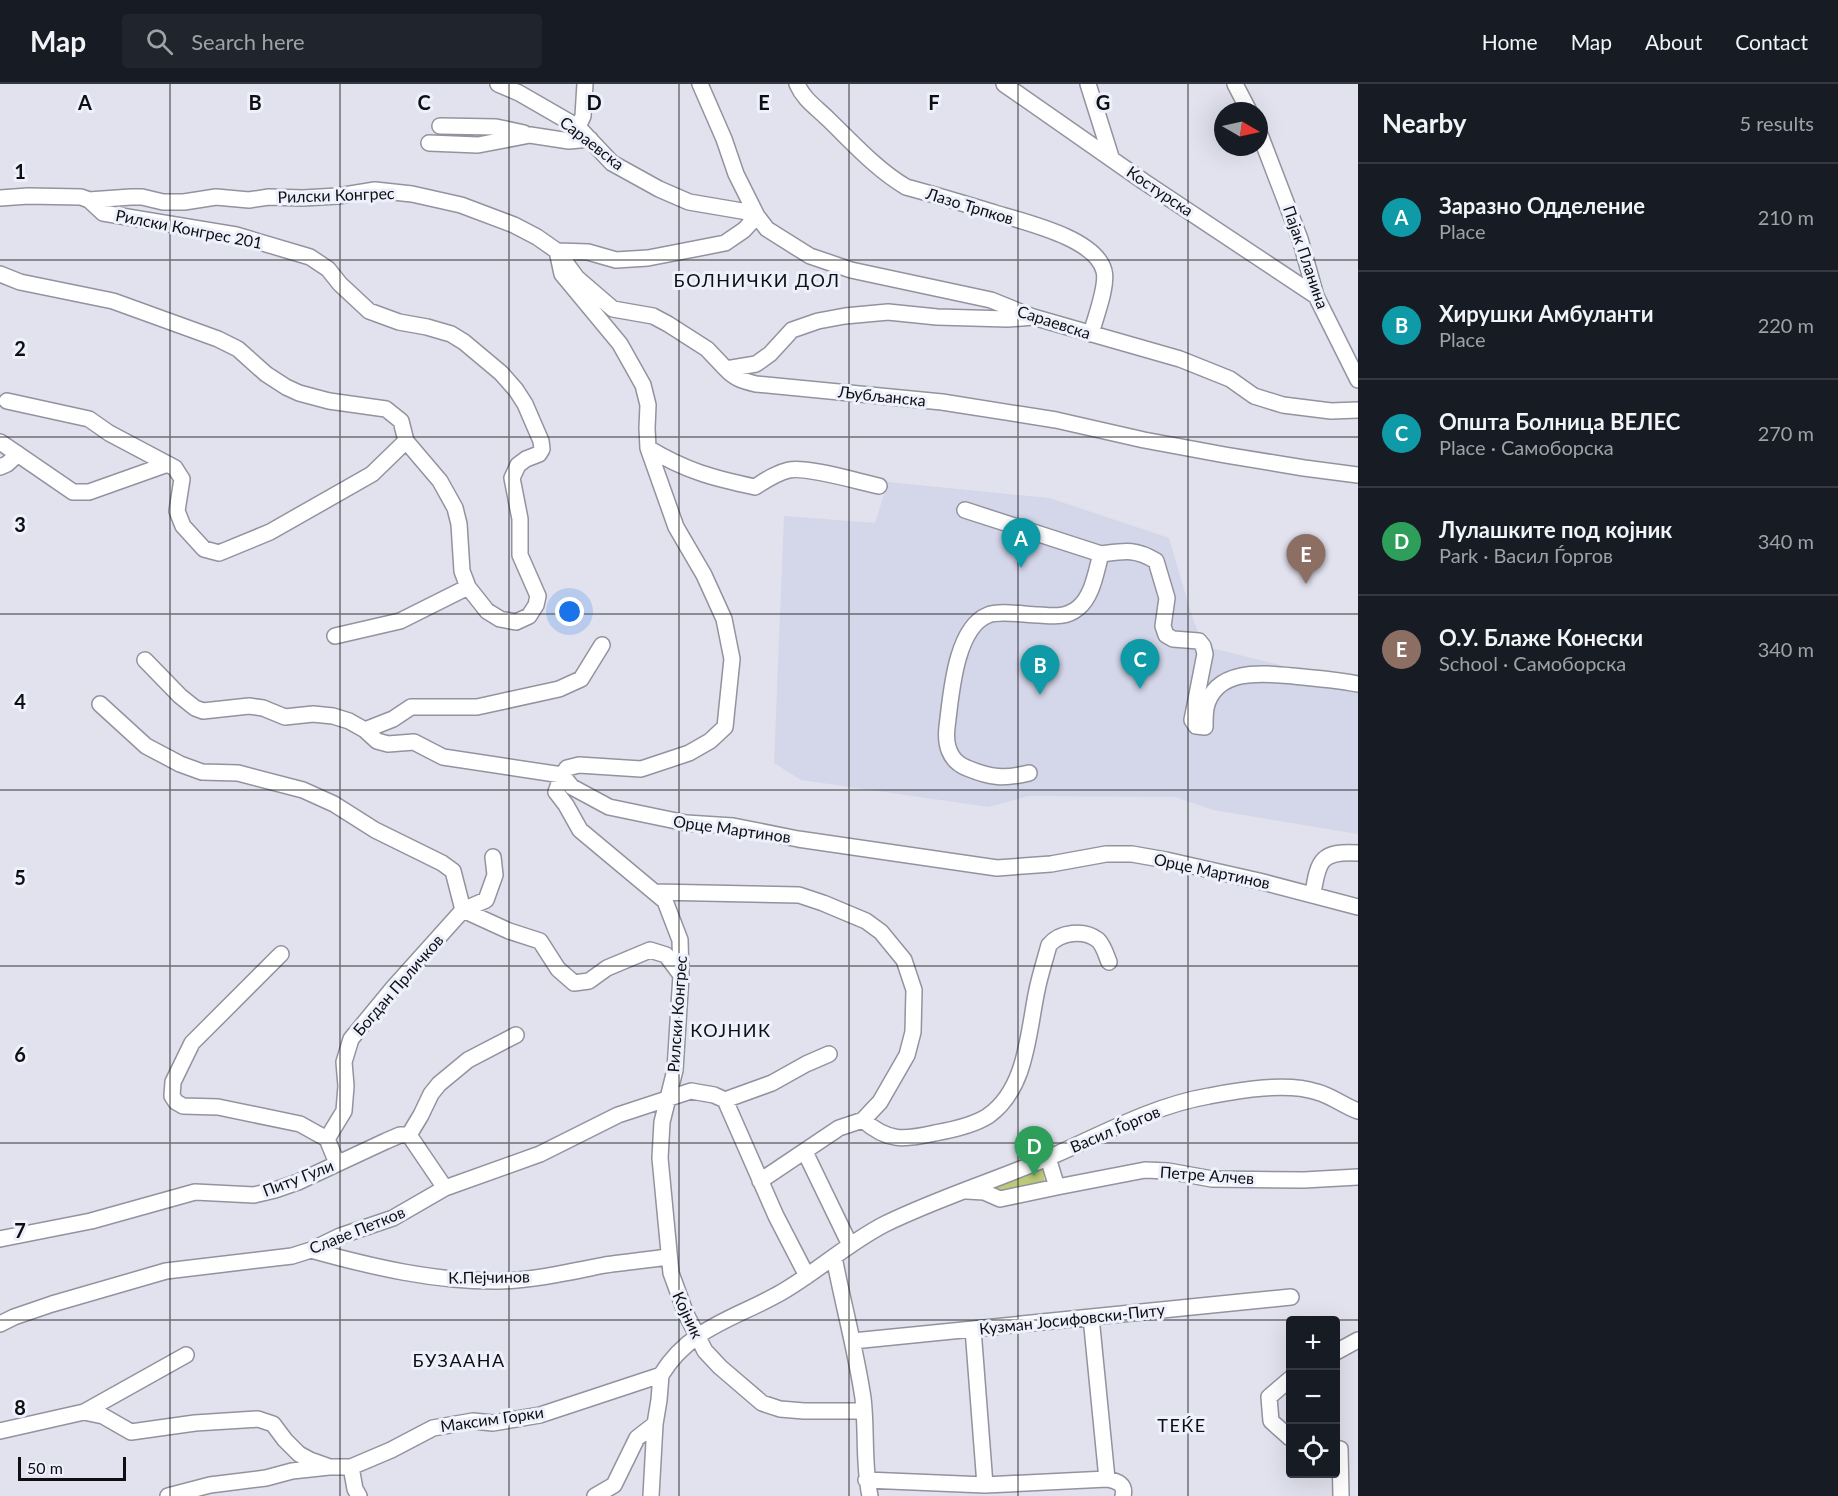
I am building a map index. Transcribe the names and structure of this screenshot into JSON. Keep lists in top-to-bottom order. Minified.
{"streets":{"street":["Сараевска","Костурска","Рилски Конгрес","Лазо Трпков","Рилски Конгрес 201","Пајак Планина","Љубљанска","Орце Мартинов","Богдан Прличков","Васил Ѓоргов","Петре Алчев","Питу Гули","Славе Петков","К.Пејчинов","Којник","Кузман Јосифовски-Питу","Максим Горки"]},"crossings":[["Сараевска","Лазо Трпков"],["Костурска","Пајак Планина"],["Рилски Конгрес","Рилски Конгрес 201"],["Рилски Конгрес","Љубљанска"],["Рилски Конгрес","Орце Мартинов"],["Рилски Конгрес","Славе Петков"],["Рилски Конгрес","Којник"],["Васил Ѓоргов","Петре Алчев"],["Васил Ѓоргов","Којник"],["Славе Петков","К.Пејчинов"],["Славе Петков","Којник"],["К.Пејчинов","Којник"]],"districts":["БОЛНИЧКИ ДОЛ","КОЈНИК","БУЗААНА","ТЕЌЕ"],"scale_bar":"50 m","north":"right","page":{"header":"Map","search":"Search here","nav":["Home","Map","About","Contact"],"heading":["Nearby","5 results"],"list":[{"mark":"A","name":"Заразно Одделение","note":"Place","value":"210 m"},{"mark":"B","name":"Хирушки Амбуланти","note":"Place","value":"220 m"},{"mark":"C","name":"Општа Болница ВЕЛЕС","note":"Place · Самоборска","value":"270 m"},{"mark":"D","name":"Лулашките под којник","note":"Park · Васил Ѓоргов","value":"340 m"},{"mark":"E","name":"О.У. Блаже Конески","note":"School · Самоборска","value":"340 m"}],"pins":["A","E","C","B","D"],"map_buttons":["+","−"],"scale":"50 m"},"grid":{"columns":["A","B","C","D","E","F","G"],"rows":["1","2","3","4","5","6","7","8"]}}
